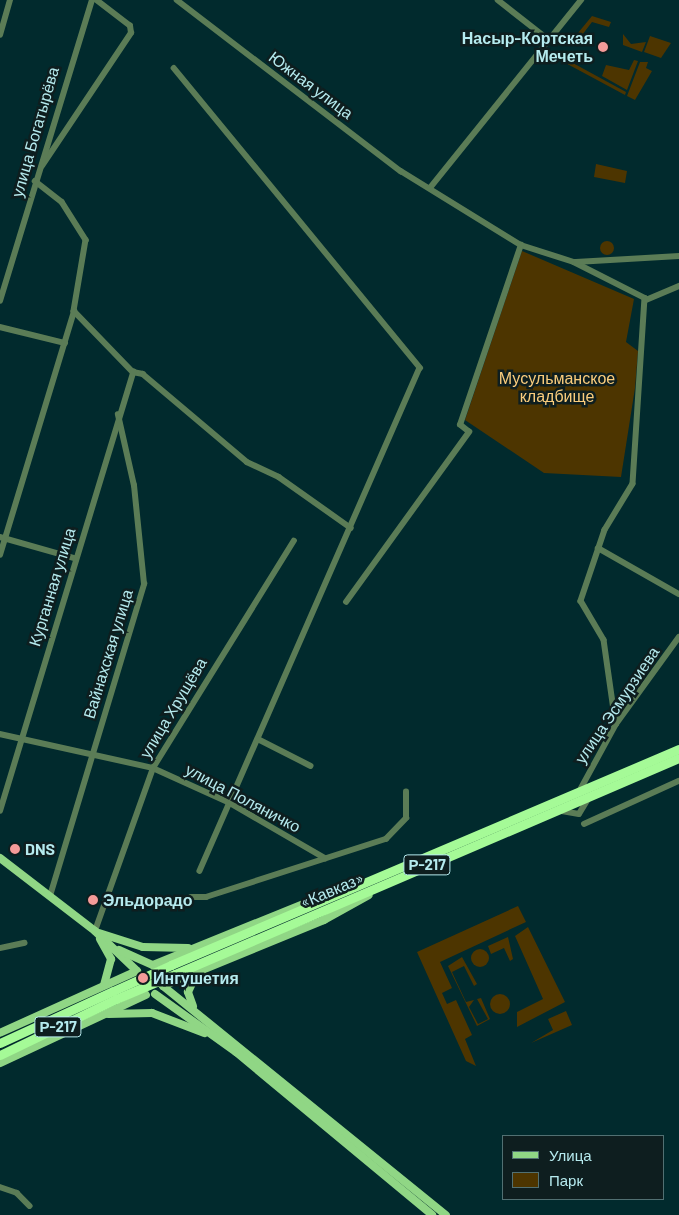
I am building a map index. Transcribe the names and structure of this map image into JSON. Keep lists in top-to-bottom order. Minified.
{"streets":{"highway":["Р-217","«Кавказ»"],"street":["Южная улица","улица Богатырёва","Курганная улица","Вайнахская улица","улица Эсмурзиева","улица Хрущёва","улица Поляничко"]},"crossings":[["Курганная улица","Вайнахская улица"],["Курганная улица","улица Поляничко"],["Вайнахская улица","улица Поляничко"],["улица Эсмурзиева","«Кавказ»"],["улица Хрущёва","улица Поляничко"],["улица Хрущёва","Р-217"],["Р-217","«Кавказ»"]],"parks":["Мусульманское кладбище"],"places":["Насыр-Кортская Мечеть","DNS","Эльдорадо","Ингушетия"],"legend":["Улица","Парк"]}
